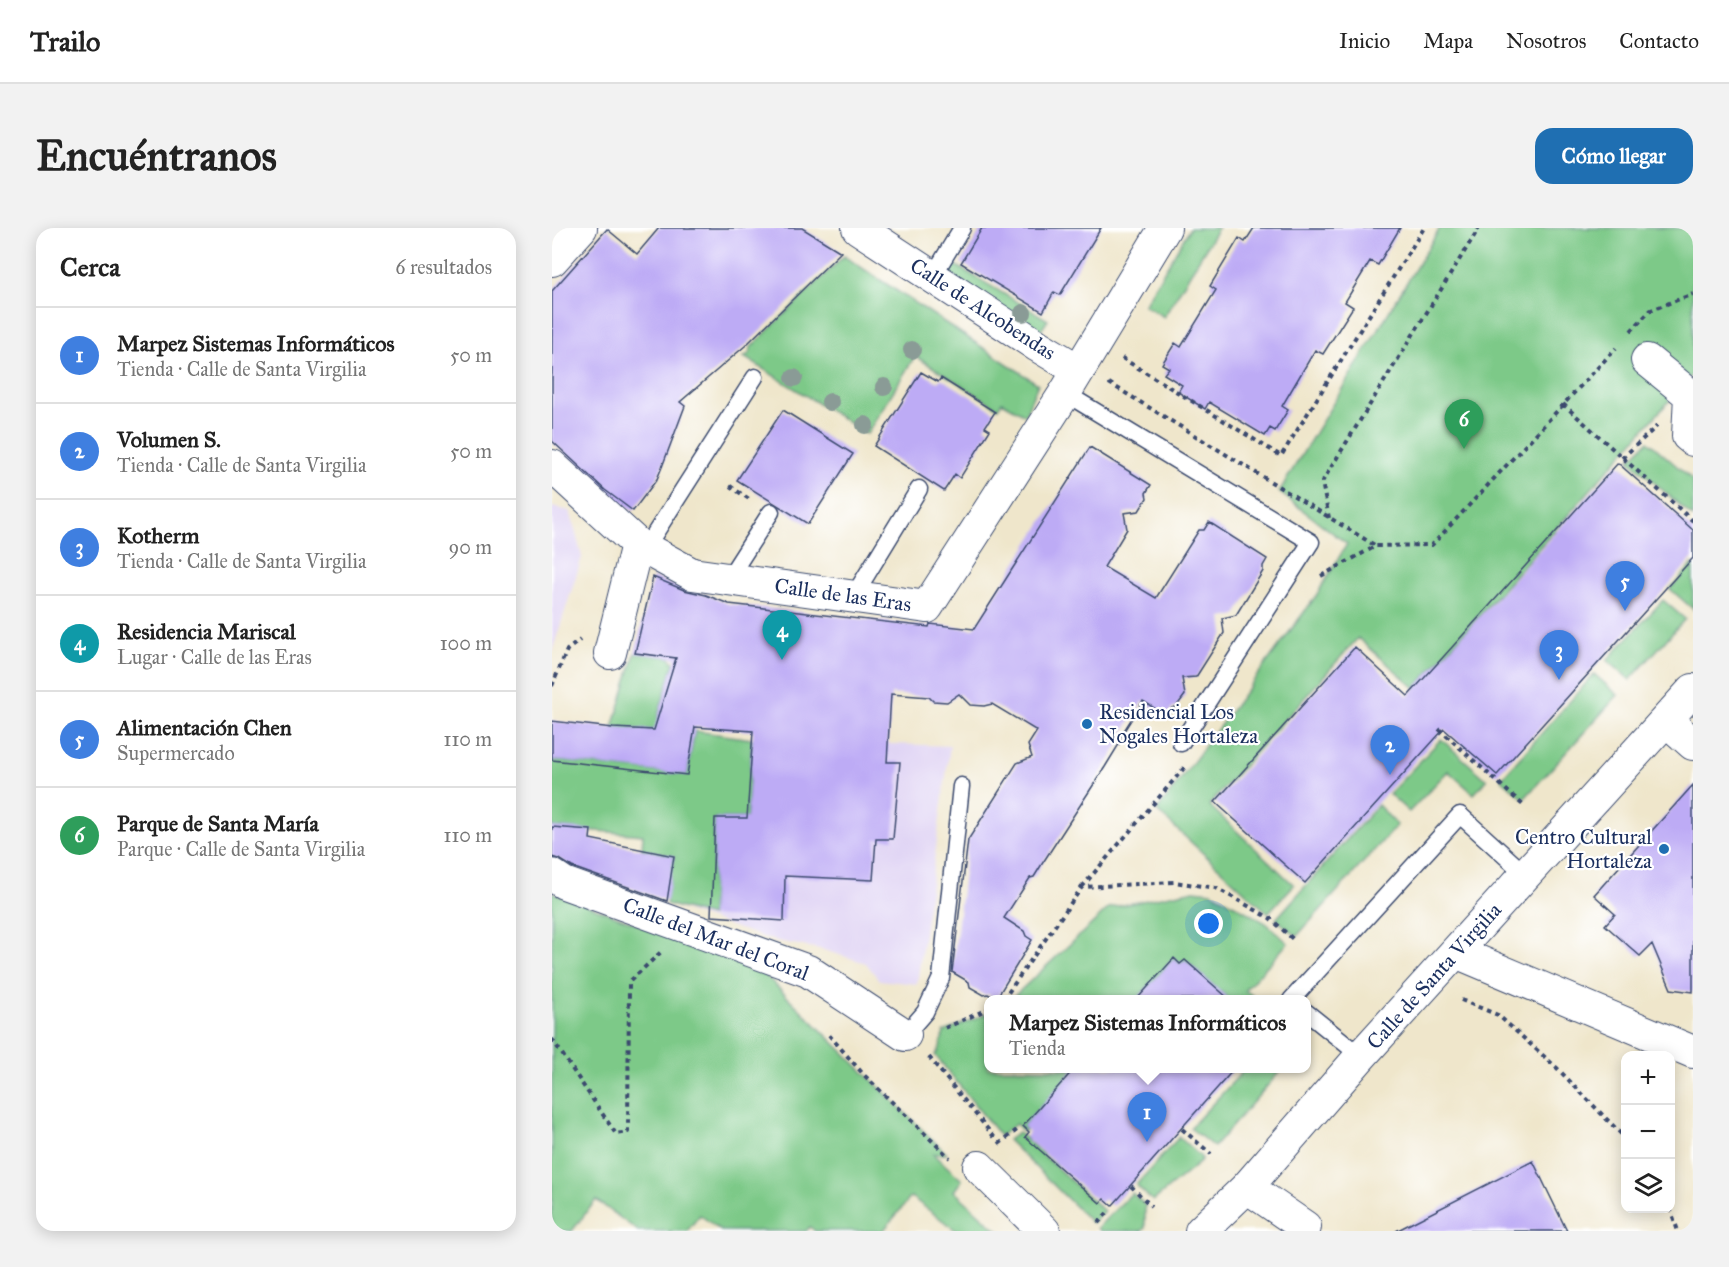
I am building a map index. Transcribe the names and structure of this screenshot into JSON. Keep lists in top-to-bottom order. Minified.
{"streets":{"street":["Calle de Alcobendas","Calle de las Eras","Calle del Mar del Coral","Calle de Santa Virgilia"]},"crossings":[["Calle de Alcobendas","Calle de las Eras"]],"places":["Residencial Los Nogales Hortaleza","Centro Cultural Hortaleza"],"page":{"header":"Trailo","nav":["Inicio","Mapa","Nosotros","Contacto"],"buttons":"Cómo llegar","title":"Encuéntranos","heading":["Cerca","6 resultados"],"list":[{"mark":"1","name":"Marpez Sistemas Informáticos","note":"Tienda · Calle de Santa Virgilia","value":"50 m"},{"mark":"2","name":"Volumen S.","note":"Tienda · Calle de Santa Virgilia","value":"50 m"},{"mark":"3","name":"Kotherm","note":"Tienda · Calle de Santa Virgilia","value":"90 m"},{"mark":"4","name":"Residencia Mariscal","note":"Lugar · Calle de las Eras","value":"100 m"},{"mark":"5","name":"Alimentación Chen","note":"Supermercado","value":"110 m"},{"mark":"6","name":"Parque de Santa María","note":"Parque · Calle de Santa Virgilia","value":"110 m"}],"pins":["6","5","4","3","2","1"],"popup":["Marpez Sistemas Informáticos","Tienda"],"map_buttons":["+","−"]}}
